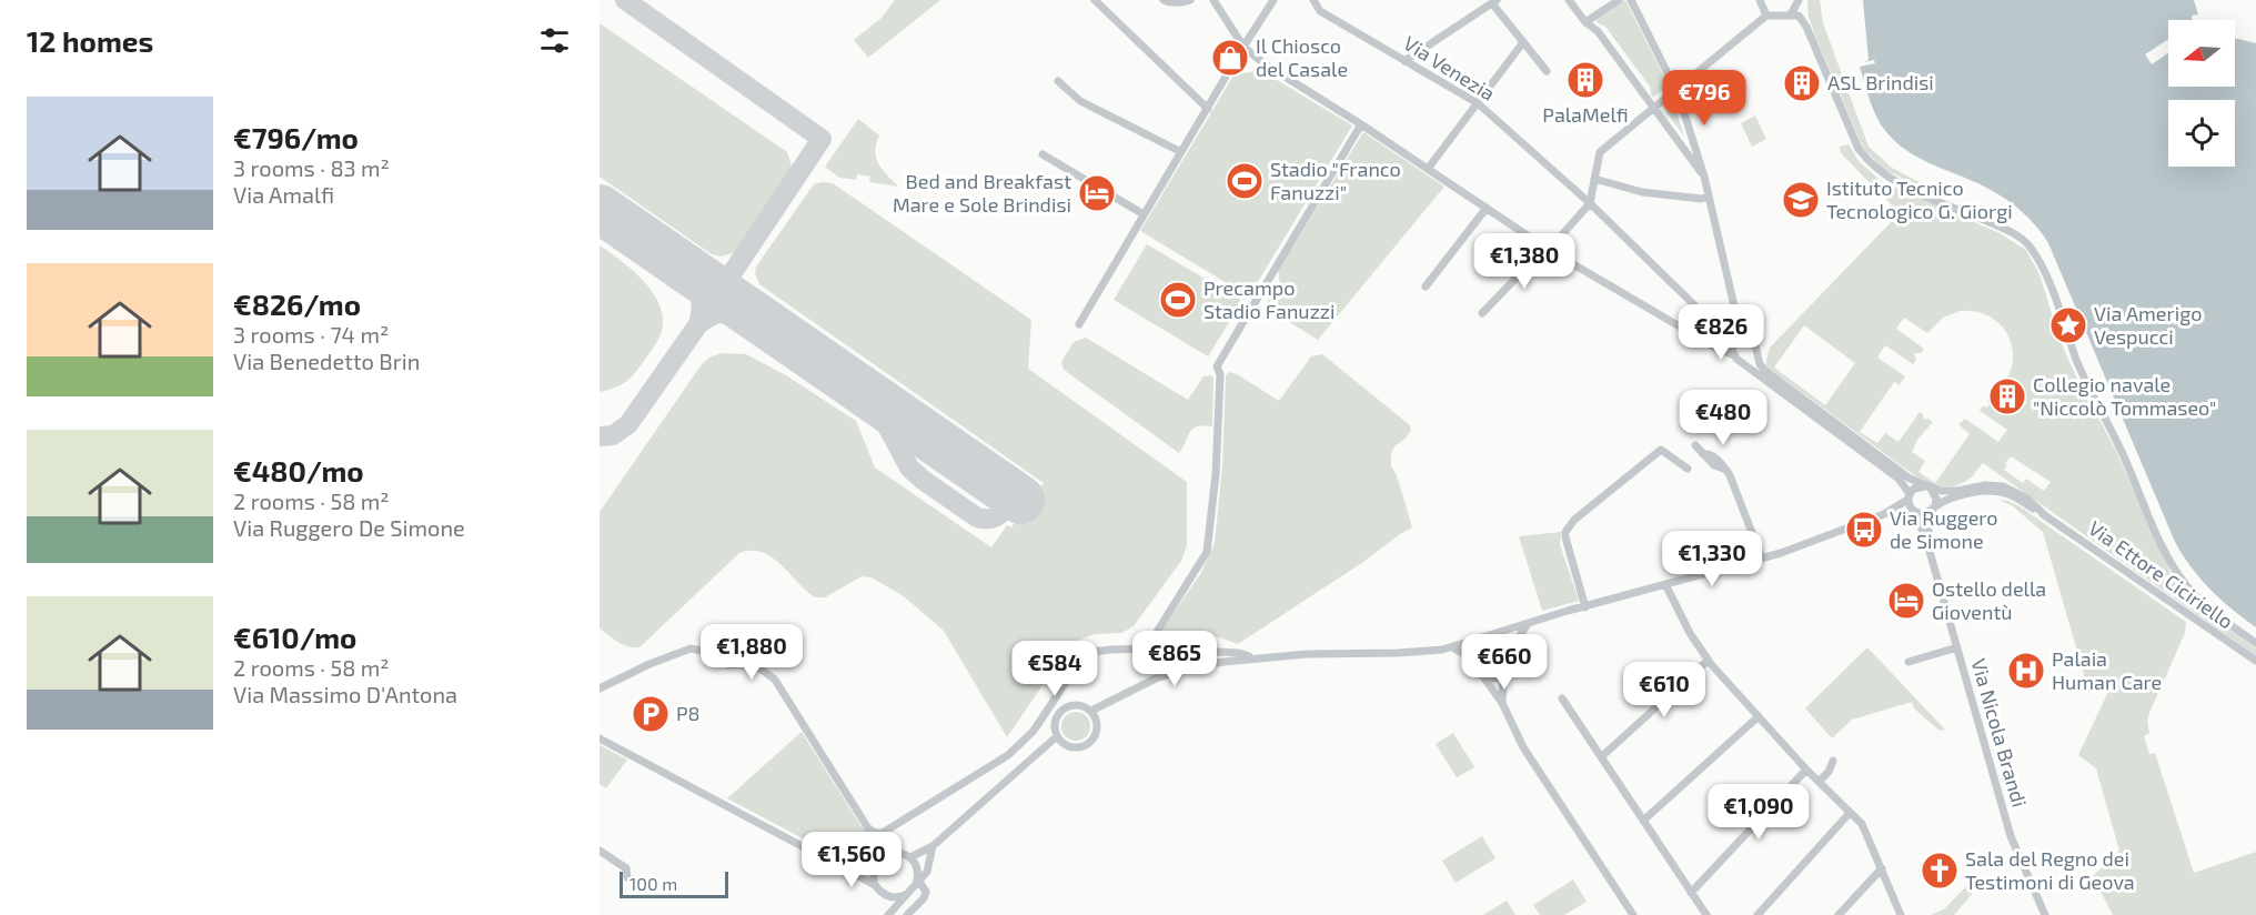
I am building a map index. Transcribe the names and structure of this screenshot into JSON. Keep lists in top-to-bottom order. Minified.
{"streets":{"street":["Via Venezia","Via Ettore Ciciriello","Via Nicola Brandi"]},"crossings":[["Via Ettore Ciciriello","Via Nicola Brandi"]],"places":{"shop":["Il Chiosco del Casale"],"building":["PalaMelfi","ASL Brindisi","Collegio navale \"Niccolò Tommaseo\""],"sports":["Stadio \"Franco Fanuzzi\"","Precampo Stadio Fanuzzi"],"hotel":["Bed and Breakfast Mare e Sole Brindisi","Ostello della Gioventù"],"school or university":["Istituto Tecnico Tecnologico G. Giorgi"],"place":["Via Amerigo Vespucci"],"bus stop":["Via Ruggero de Simone"],"hospital":["Palaia Human Care"],"parking":["P8"],"church":["Sala del Regno dei Testimoni di Geova"]},"scale_bar":"100 m","north":"left","page":{"heading":"12 homes","price":["€796","€1,380","€826","€480","€1,330","€1,880","€865","€660","€584","€610","€1,090","€1,560"],"list":[{"name":"€796/mo","note":"3 rooms · 83 m² · Via Amalfi"},{"name":"€826/mo","note":"3 rooms · 74 m² · Via Benedetto Brin"},{"name":"€480/mo","note":"2 rooms · 58 m² · Via Ruggero De Simone"},{"name":"€610/mo","note":"2 rooms · 58 m² · Via Massimo D'Antona"}],"scale":"100 m"}}
